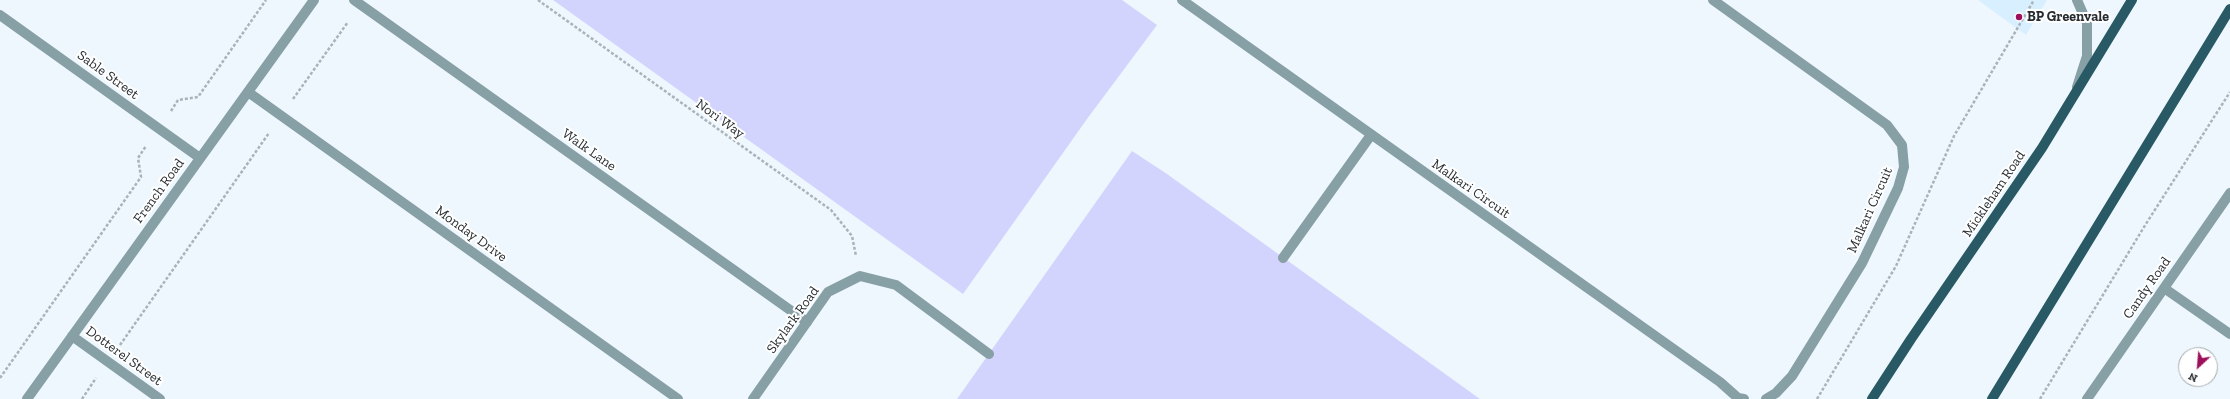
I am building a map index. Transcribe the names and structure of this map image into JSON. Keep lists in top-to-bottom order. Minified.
{"streets":{"main road":["Mickleham Road"],"street":["Sable Street","Walk Lane","Malkari Circuit","French Road","Monday Drive","Candy Road","Skylark Road","Dotterel Street"],"path":["Nori Way"]},"crossings":[["Sable Street","French Road"],["Nori Way","Skylark Road"],["Walk Lane","Skylark Road"],["French Road","Monday Drive"],["French Road","Dotterel Street"]],"places":["BP Greenvale"],"north":"bottom left"}
